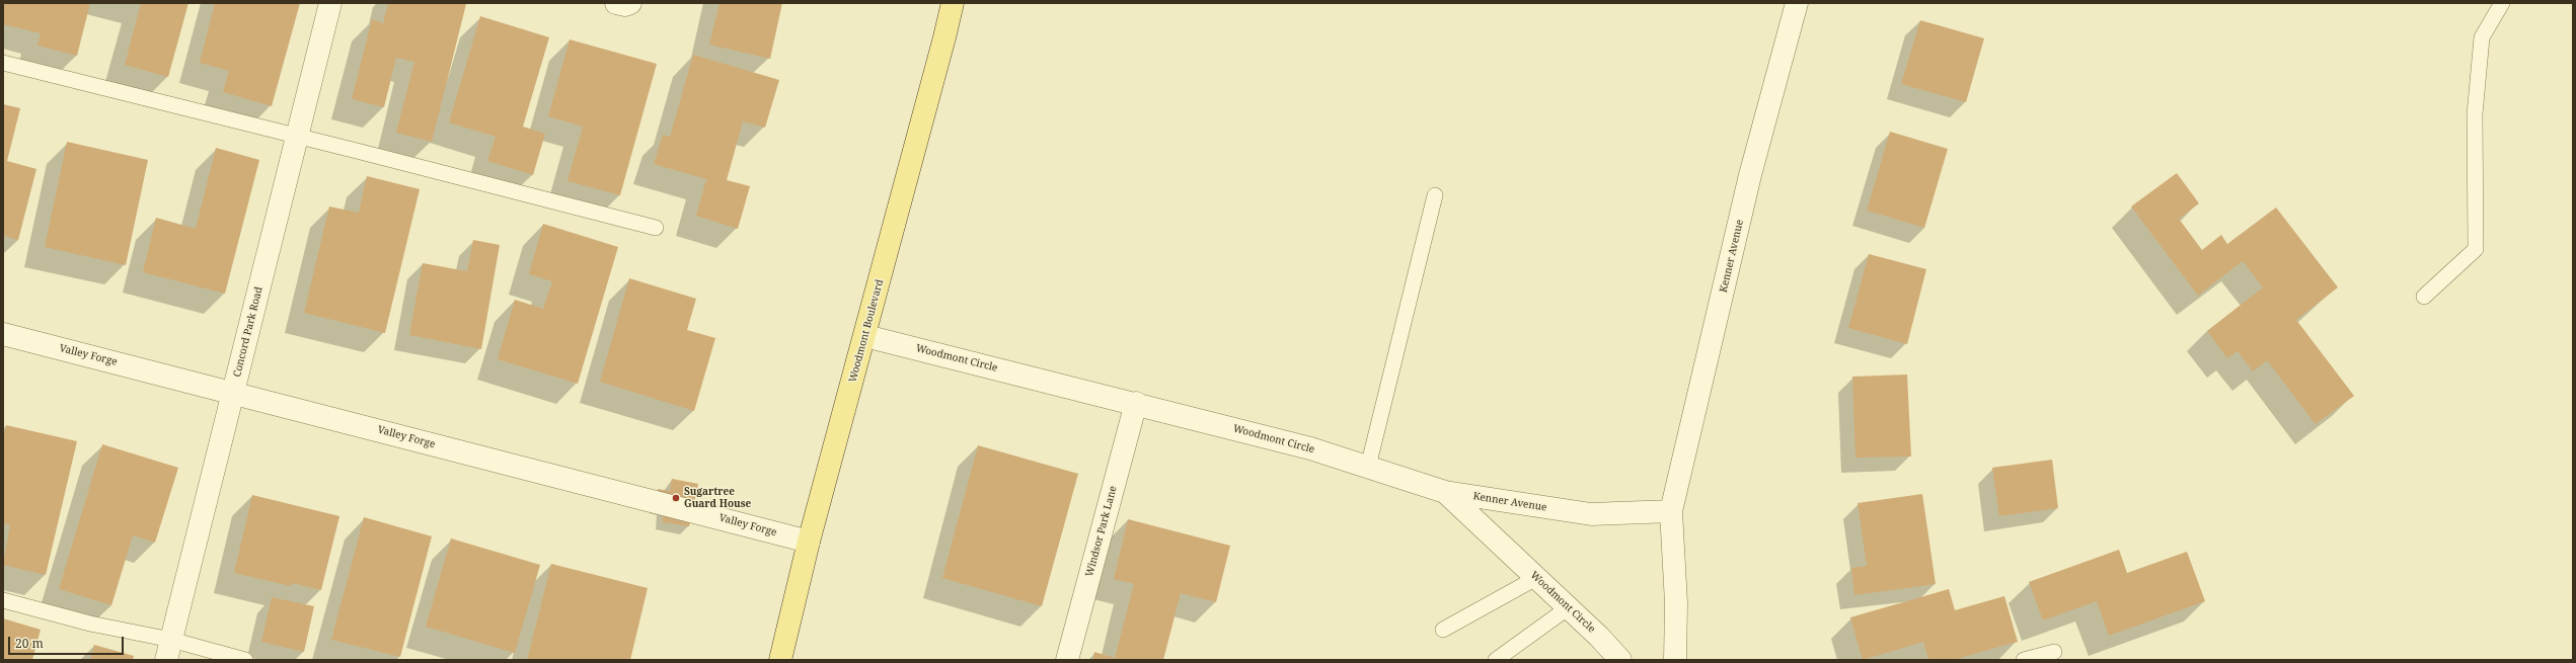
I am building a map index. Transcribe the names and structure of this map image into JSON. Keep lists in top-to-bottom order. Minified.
{"streets":{"main road":["Woodmont Boulevard"],"street":["Kenner Avenue","Concord Park Road","Valley Forge","Woodmont Circle","Windsor Park Lane"]},"crossings":[["Kenner Avenue","Woodmont Circle"],["Woodmont Boulevard","Valley Forge"],["Woodmont Boulevard","Woodmont Circle"],["Concord Park Road","Valley Forge"],["Woodmont Circle","Windsor Park Lane"]],"places":["Sugartree Guard House"],"scale_bar":"20 m"}
